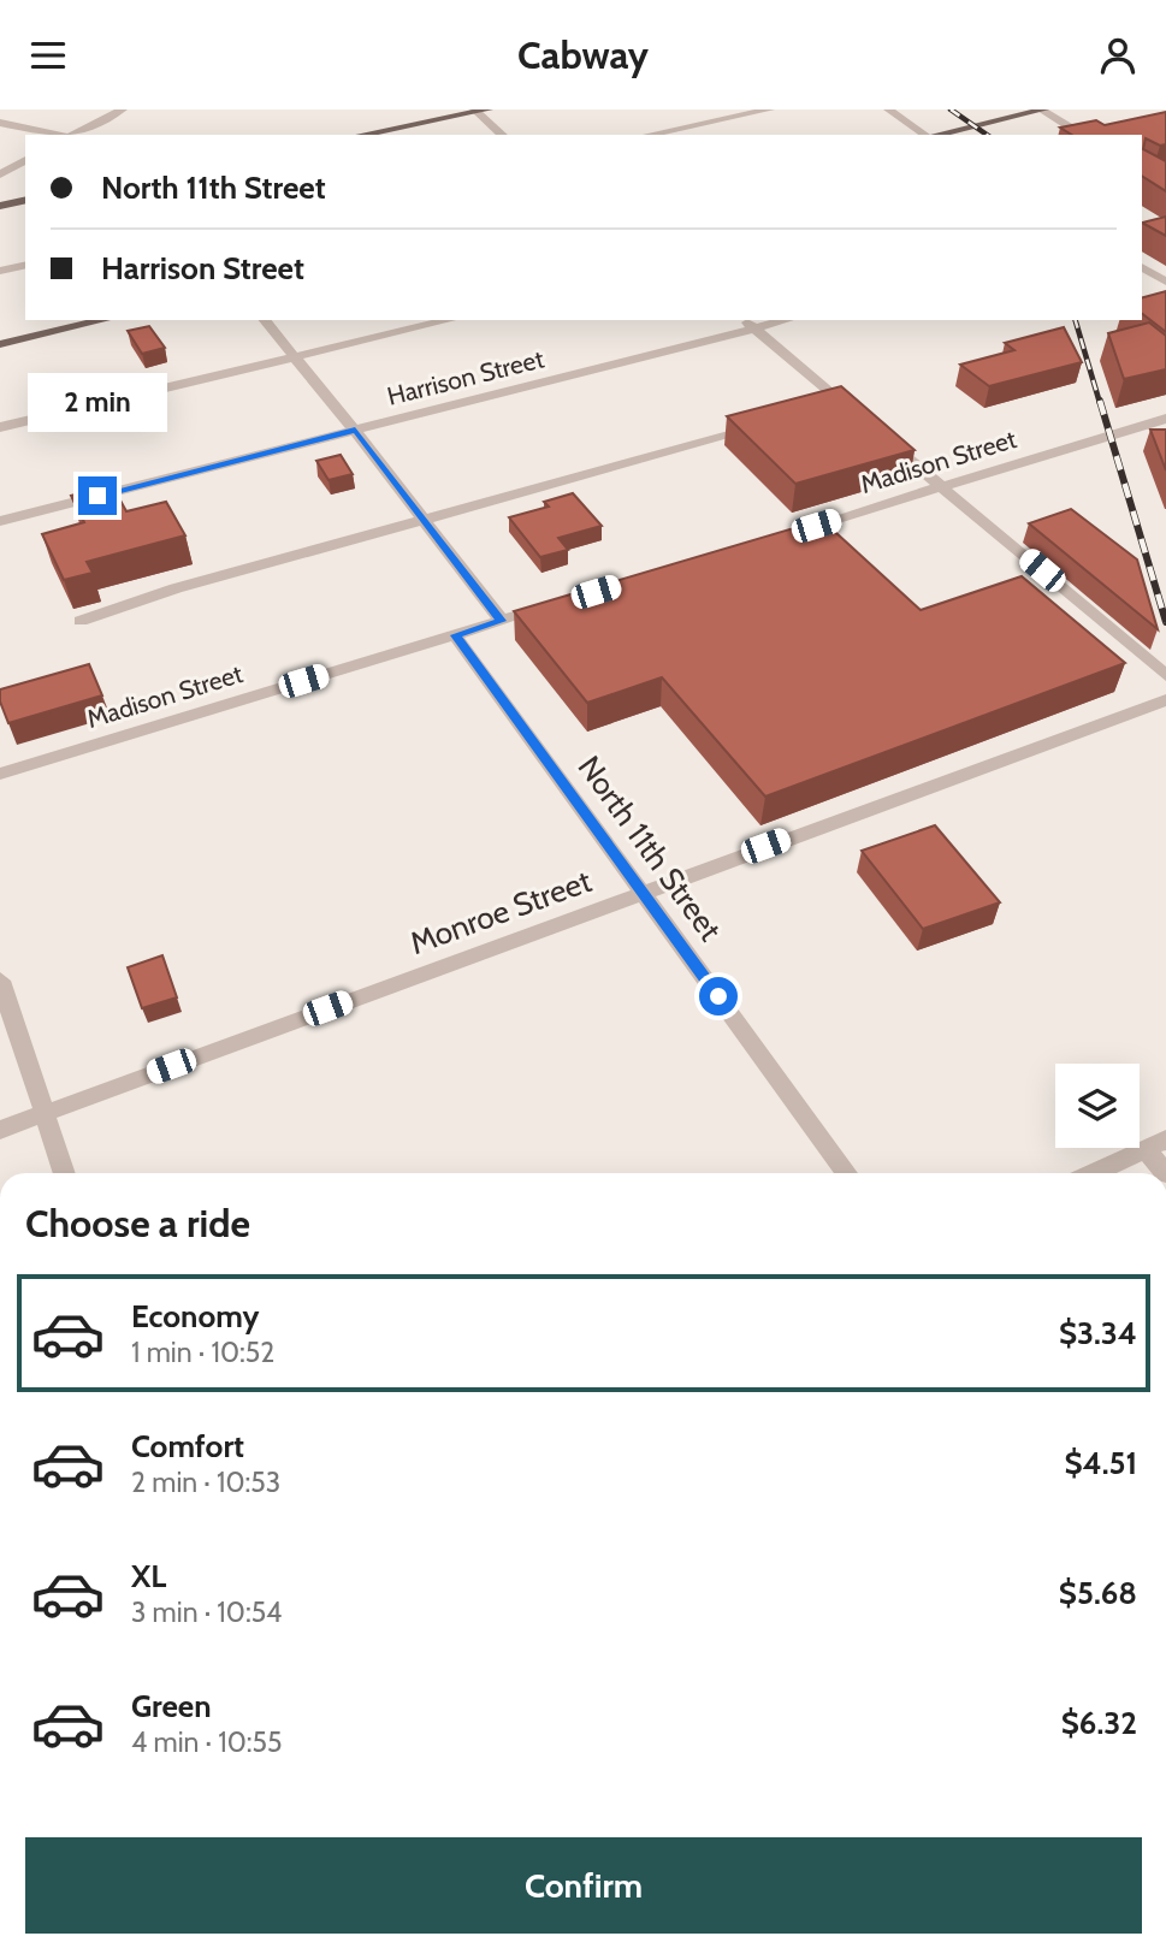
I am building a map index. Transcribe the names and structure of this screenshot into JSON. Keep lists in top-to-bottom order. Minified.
{"streets":{"street":["Harrison Street","Madison Street","North 11th Street","Monroe Street"]},"crossings":[["Madison Street","North 11th Street"],["North 11th Street","Monroe Street"]],"page":{"header":"Cabway","banner":["North 11th Street","Harrison Street"],"bubble":"2 min","heading":"Choose a ride","list":[{"name":"Economy","note":"1 min · 10:52","value":"$3.34"},{"name":"Comfort","note":"2 min · 10:53","value":"$4.51"},{"name":"XL","note":"3 min · 10:54","value":"$5.68"},{"name":"Green","note":"4 min · 10:55","value":"$6.32"}],"buttons":"Confirm"}}
